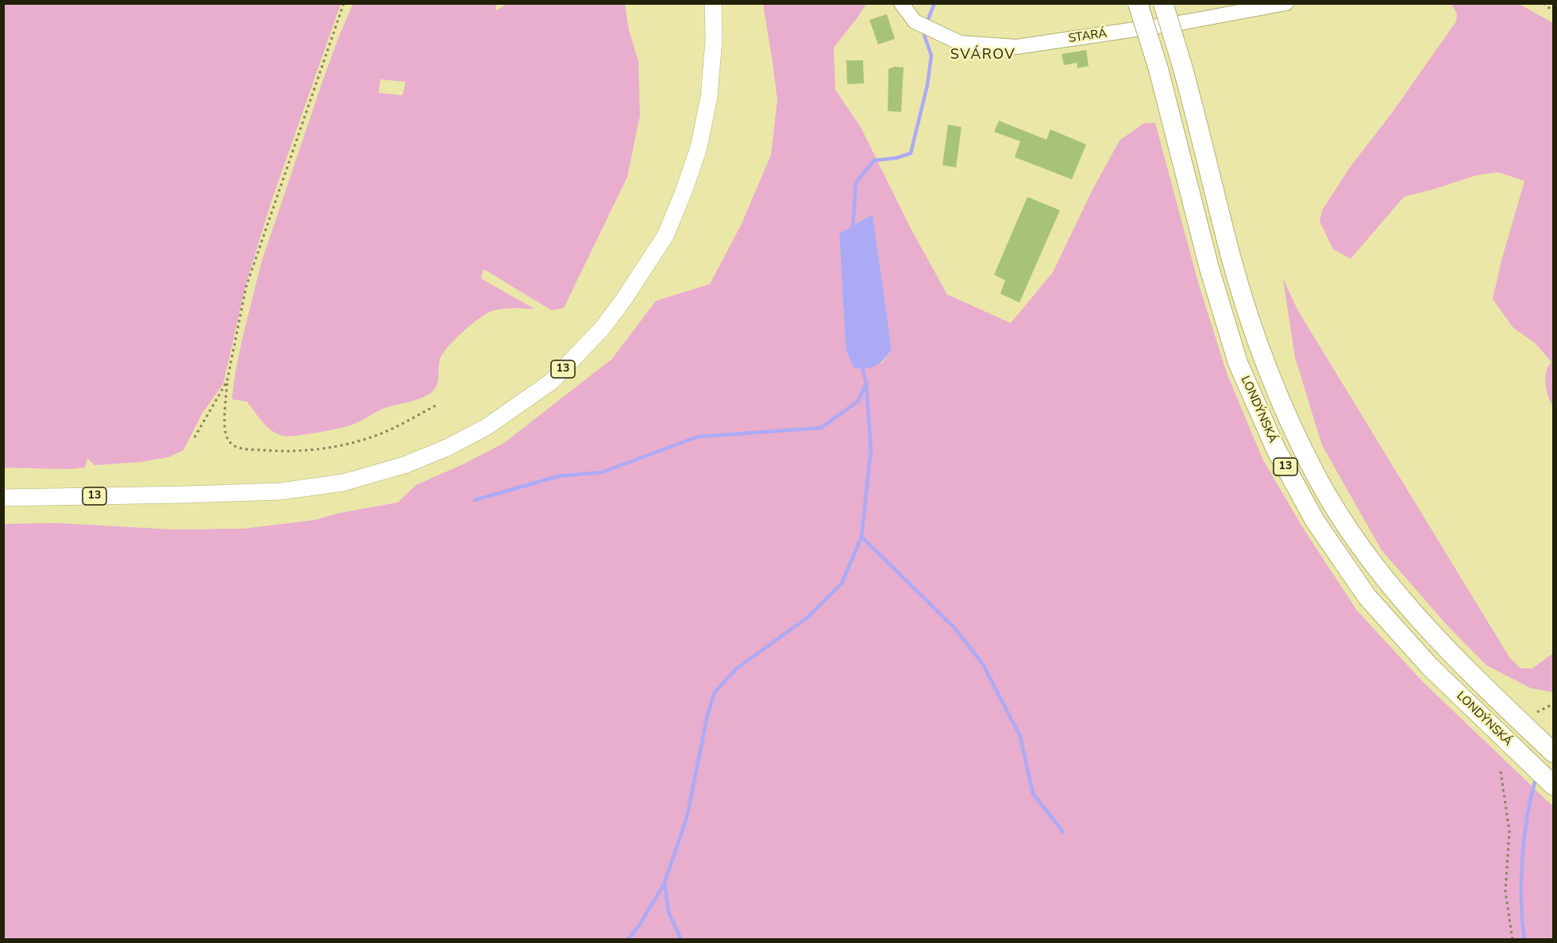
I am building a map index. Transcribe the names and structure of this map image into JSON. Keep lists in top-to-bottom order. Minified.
{"streets":{"highway":["13","LONDÝNSKÁ"],"street":["STARÁ"]},"districts":["SVÁROV"]}
